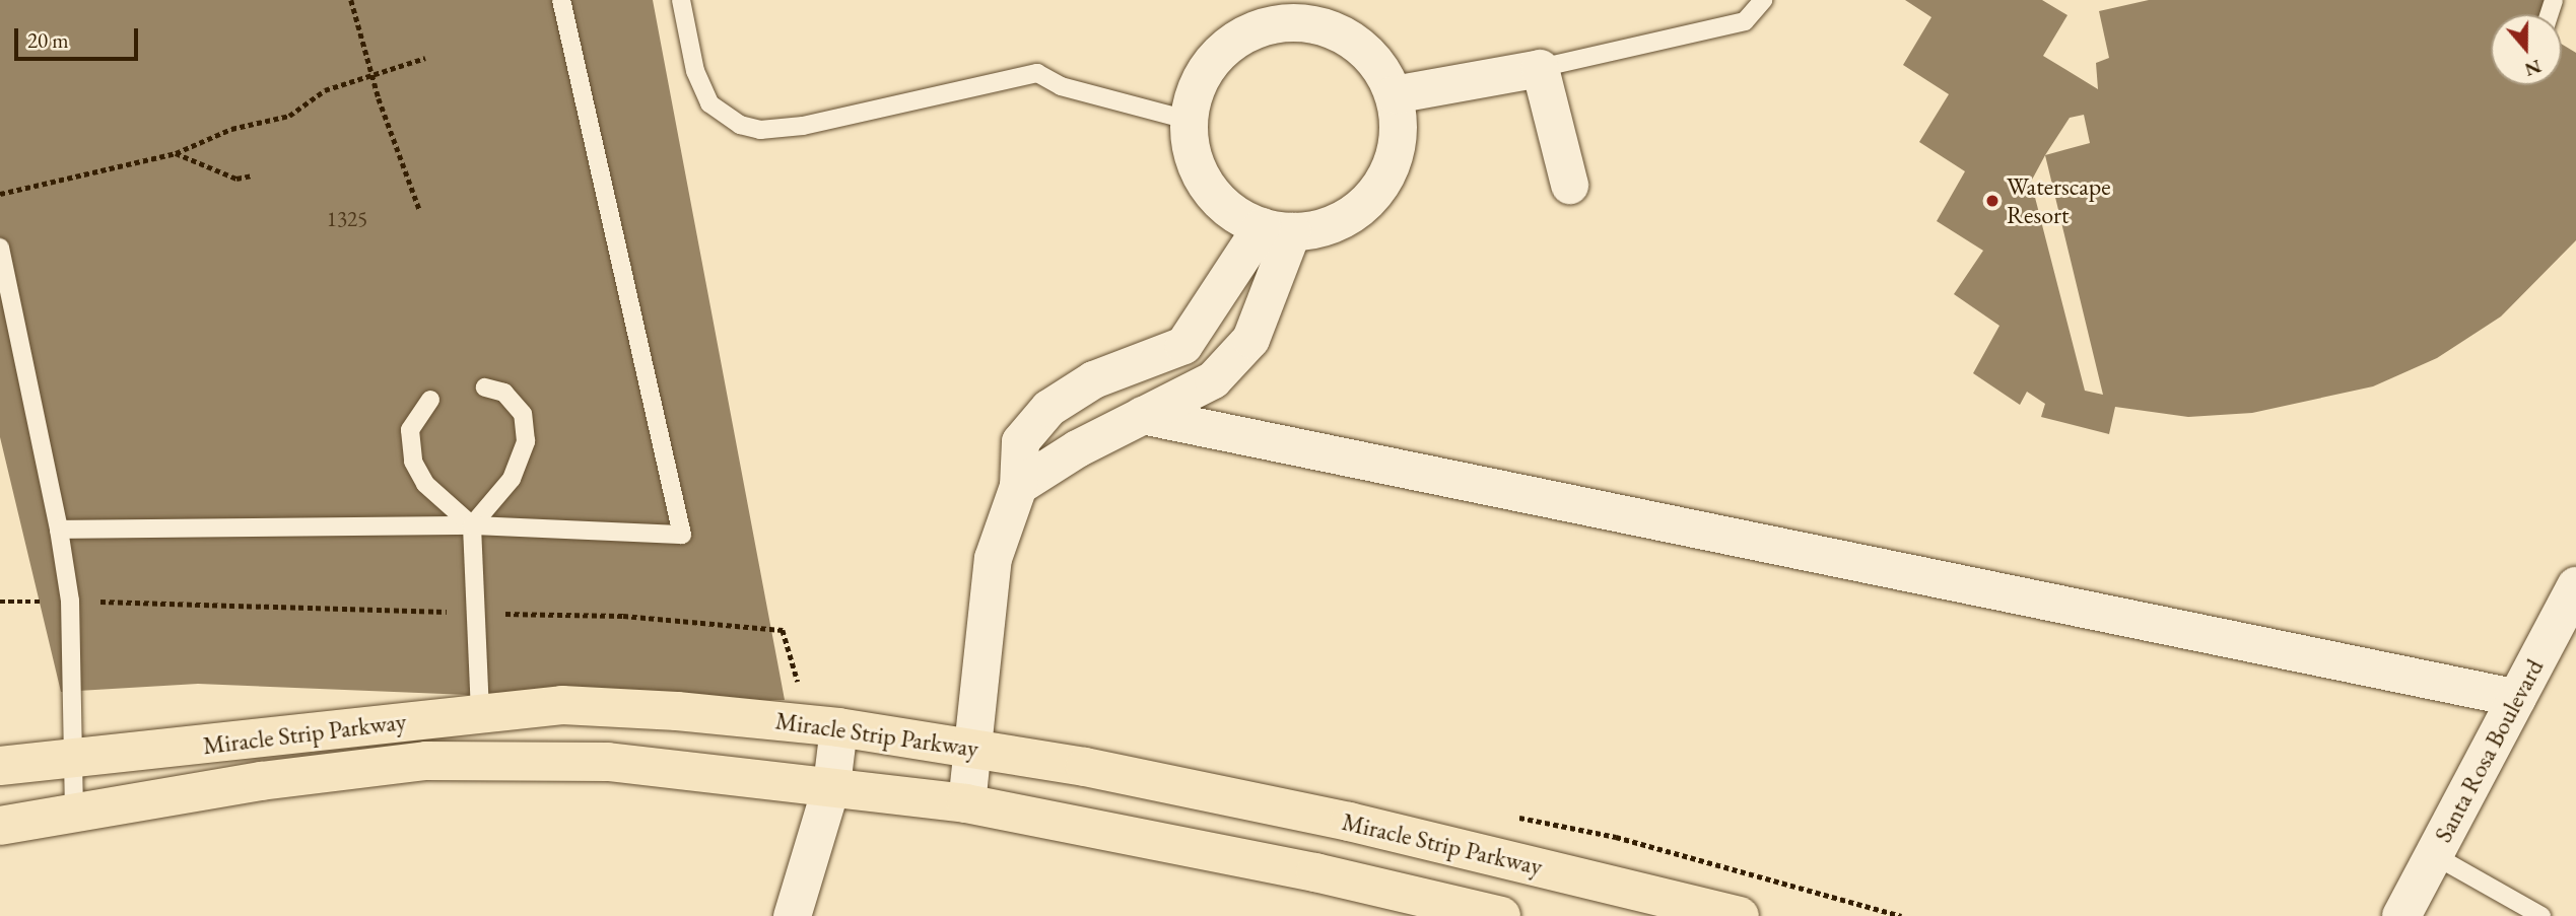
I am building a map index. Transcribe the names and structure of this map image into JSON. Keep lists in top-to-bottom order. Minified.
{"streets":{"highway":["Miracle Strip Parkway"],"street":["Santa Rosa Boulevard"]},"places":["Waterscape Resort"],"house_numbers":["1325"],"scale_bar":"20 m","north":"bottom"}
